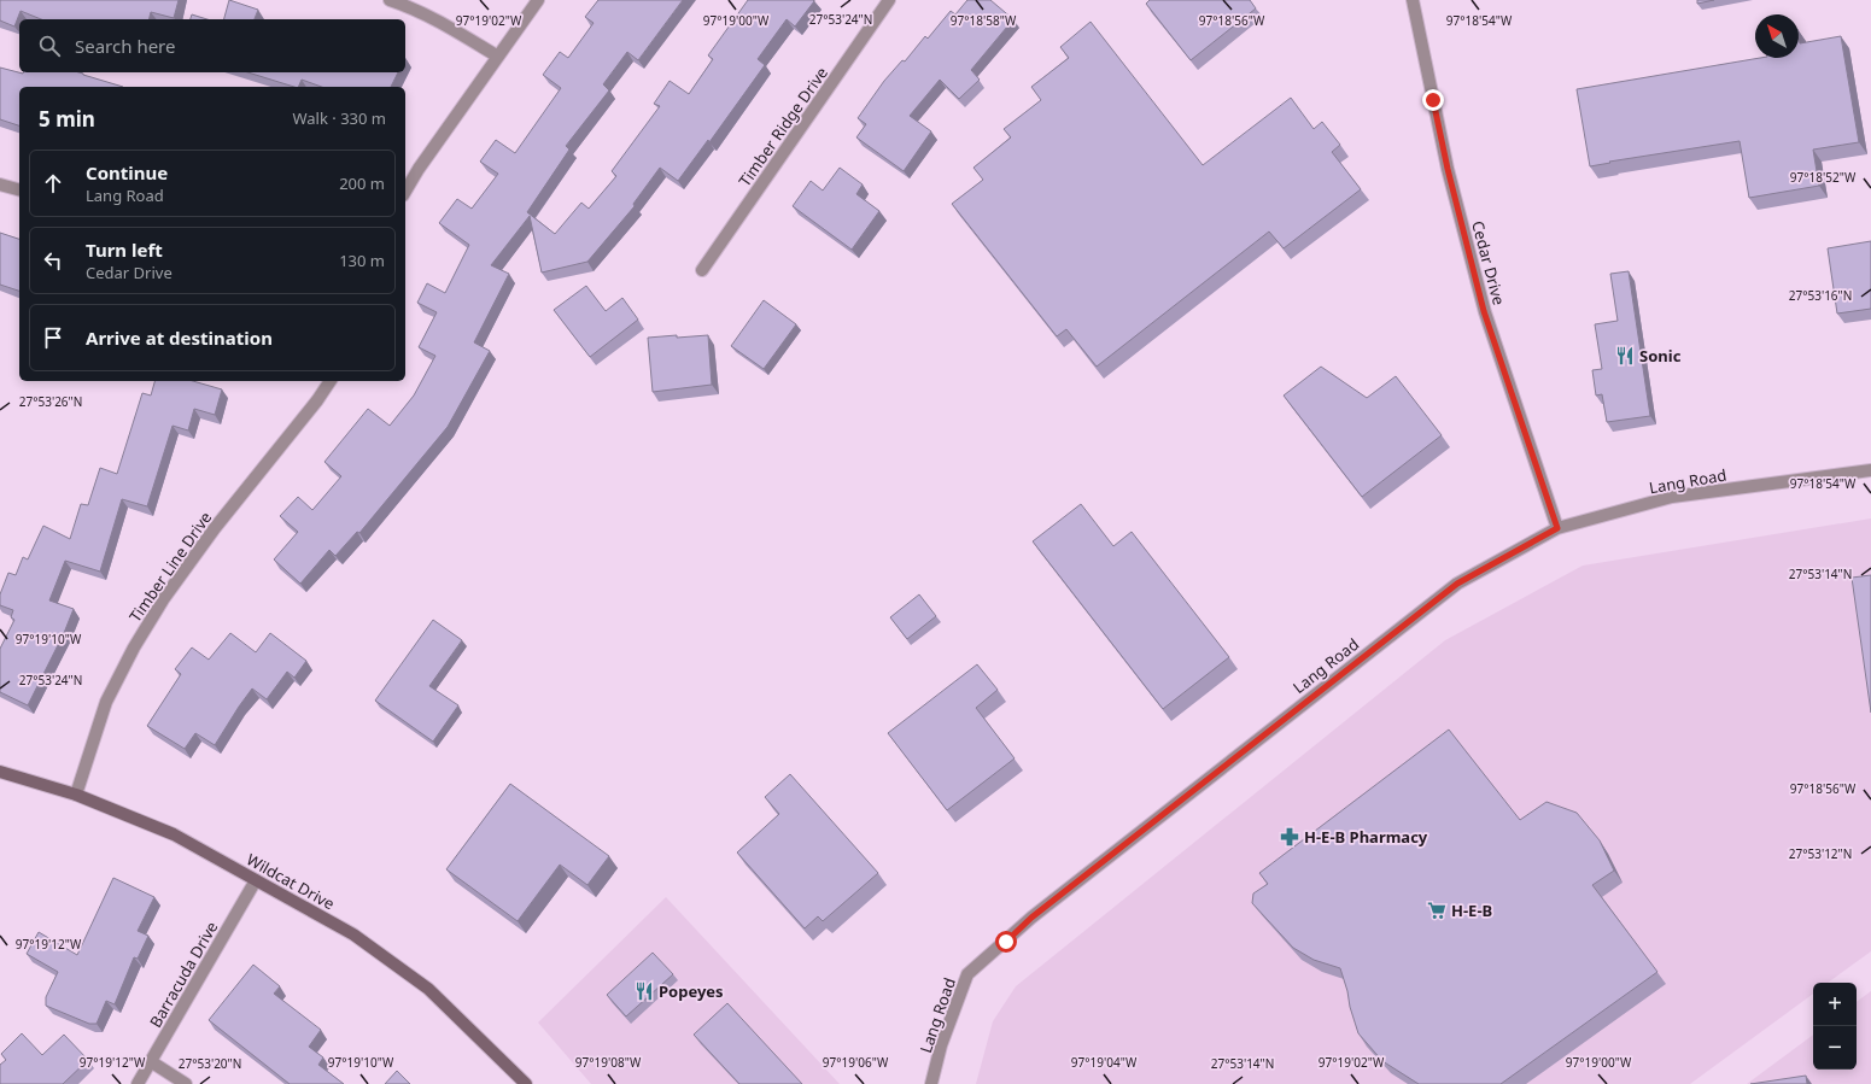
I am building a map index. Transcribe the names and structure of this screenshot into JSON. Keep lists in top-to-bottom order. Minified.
{"streets":{"main road":["Wildcat Drive"],"street":["Timber Ridge Drive","Cedar Drive","Lang Road","Timber Line Drive","Barracuda Drive"]},"crossings":[["Cedar Drive","Lang Road"],["Timber Line Drive","Wildcat Drive"],["Wildcat Drive","Barracuda Drive"]],"places":{"restaurant":["Sonic","Popeyes"],"pharmacy":["H-E-B Pharmacy"],"supermarket":["H-E-B"]},"north":"top left","page":{"search":"Search here","heading":["5 min","Walk · 330 m"],"list":[["Continue","Lang Road","200 m"],["Turn left","Cedar Drive","130 m"],"Arrive at destination"],"map_buttons":["+","−"]},"coordinates":["27°53'24\"N","97°19'02\"W","97°19'00\"W","97°18'58\"W","97°18'56\"W","97°18'54\"W","97°18'52\"W","27°53'16\"N","27°53'26\"N","27°53'14\"N","97°19'10\"W","27°53'12\"N","97°19'12\"W","97°19'08\"W","97°19'06\"W","97°19'04\"W","27°53'20\"N"]}
